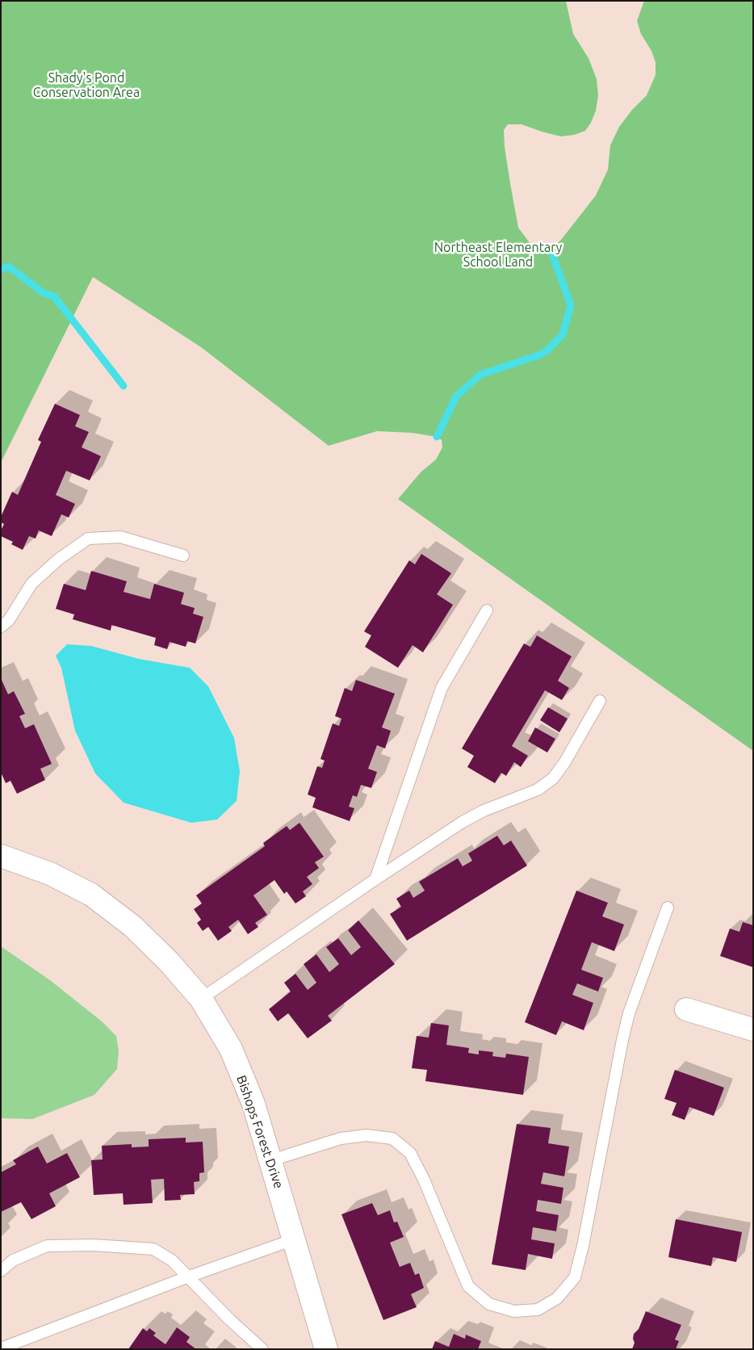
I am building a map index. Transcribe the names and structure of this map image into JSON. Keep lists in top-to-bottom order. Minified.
{"streets":{"street":["Bishops Forest Drive"]},"parks":["Shady's Pond Conservation Area","Northeast Elementary School Land"]}
